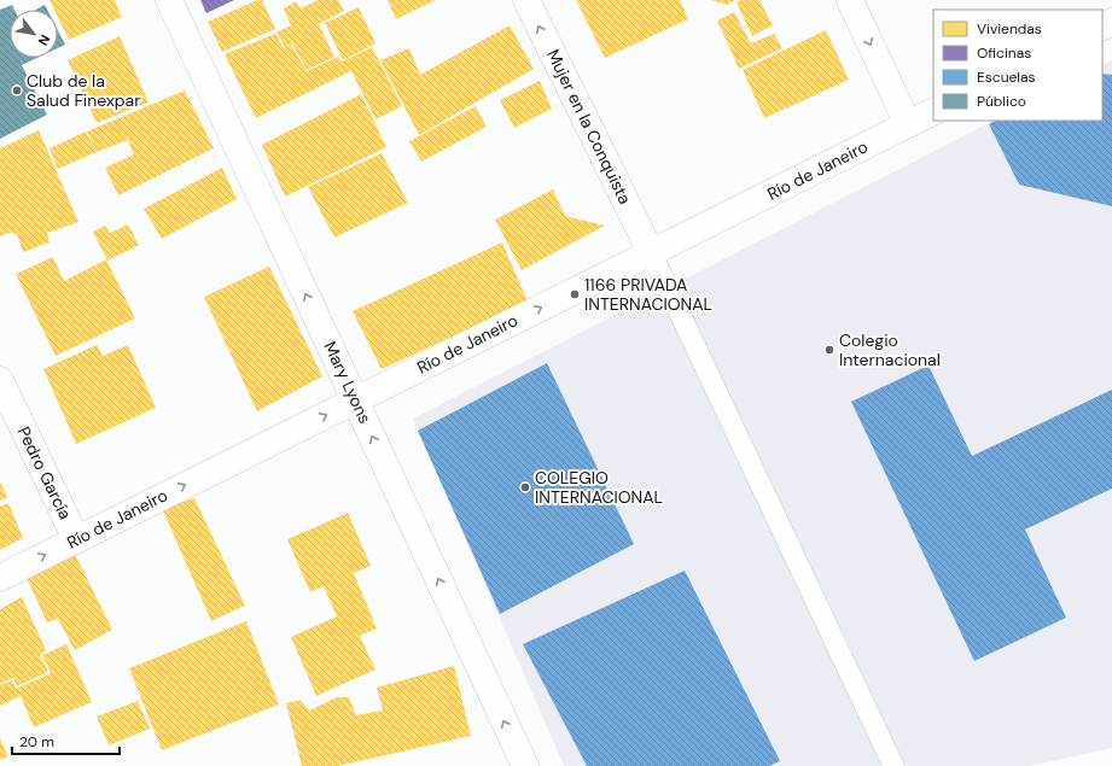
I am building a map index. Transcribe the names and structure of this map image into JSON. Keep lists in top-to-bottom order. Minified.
{"streets":{"street":["Mujer en la Conquista","Río de Janeiro","Mary Lyons","Pedro García"]},"crossings":[["Mujer en la Conquista","Río de Janeiro"],["Río de Janeiro","Mary Lyons"],["Río de Janeiro","Pedro García"]],"one_way":["Mujer en la Conquista","Río de Janeiro","Mary Lyons"],"places":["Club de la Salud Finexpar","1166 PRIVADA INTERNACIONAL","Colegio Internacional","COLEGIO INTERNACIONAL"],"legend":["Viviendas","Oficinas","Escuelas","Público"],"scale_bar":"20 m","north":"bottom right"}
